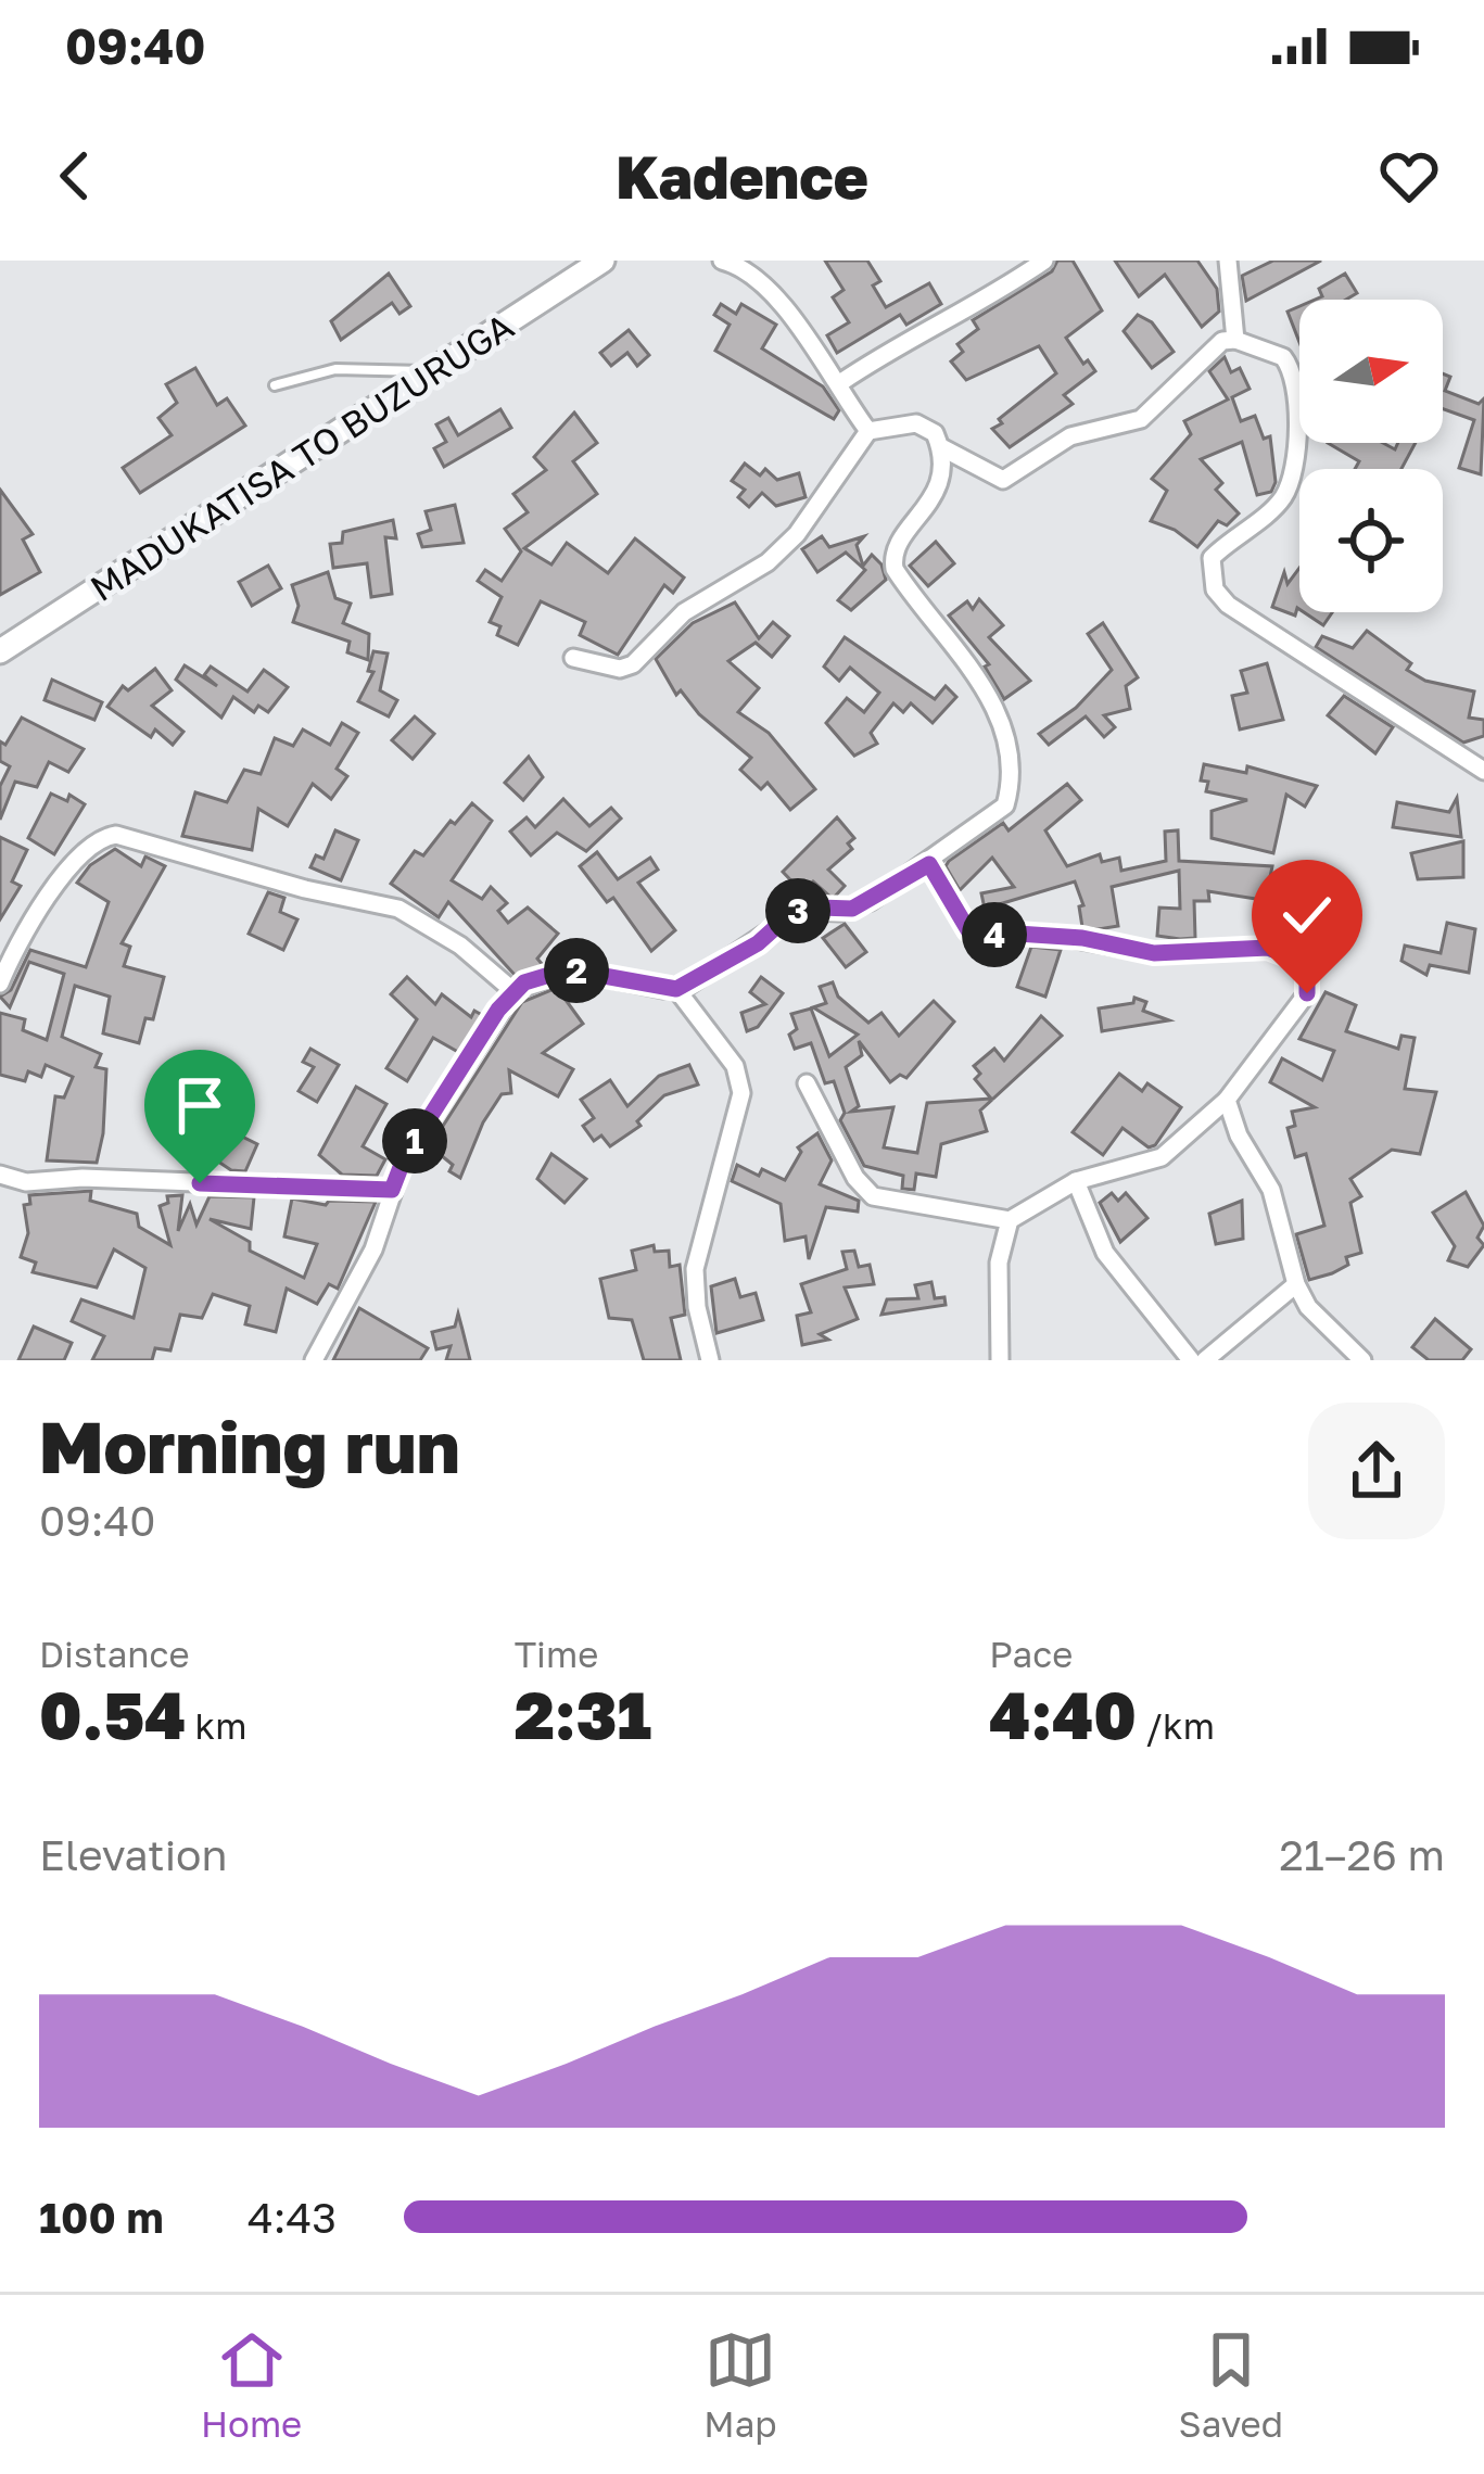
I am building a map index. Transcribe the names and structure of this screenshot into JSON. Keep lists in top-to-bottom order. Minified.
{"streets":{"main road":["MADUKATISA TO BUZURUGA"]},"north":"right","page":{"status":"09:40","header":"Kadence","pins":["3","4","2","1"],"heading":["Morning run","09:40"],"stats":[["Distance","0.54 km"],["Time","2:31"],["Pace","4:40 /km"]],"chart":["Elevation","21–26 m"],"list":[{"name":"100 m","note":"4:43"}],"tabs":["Home","Map","Saved"]}}
